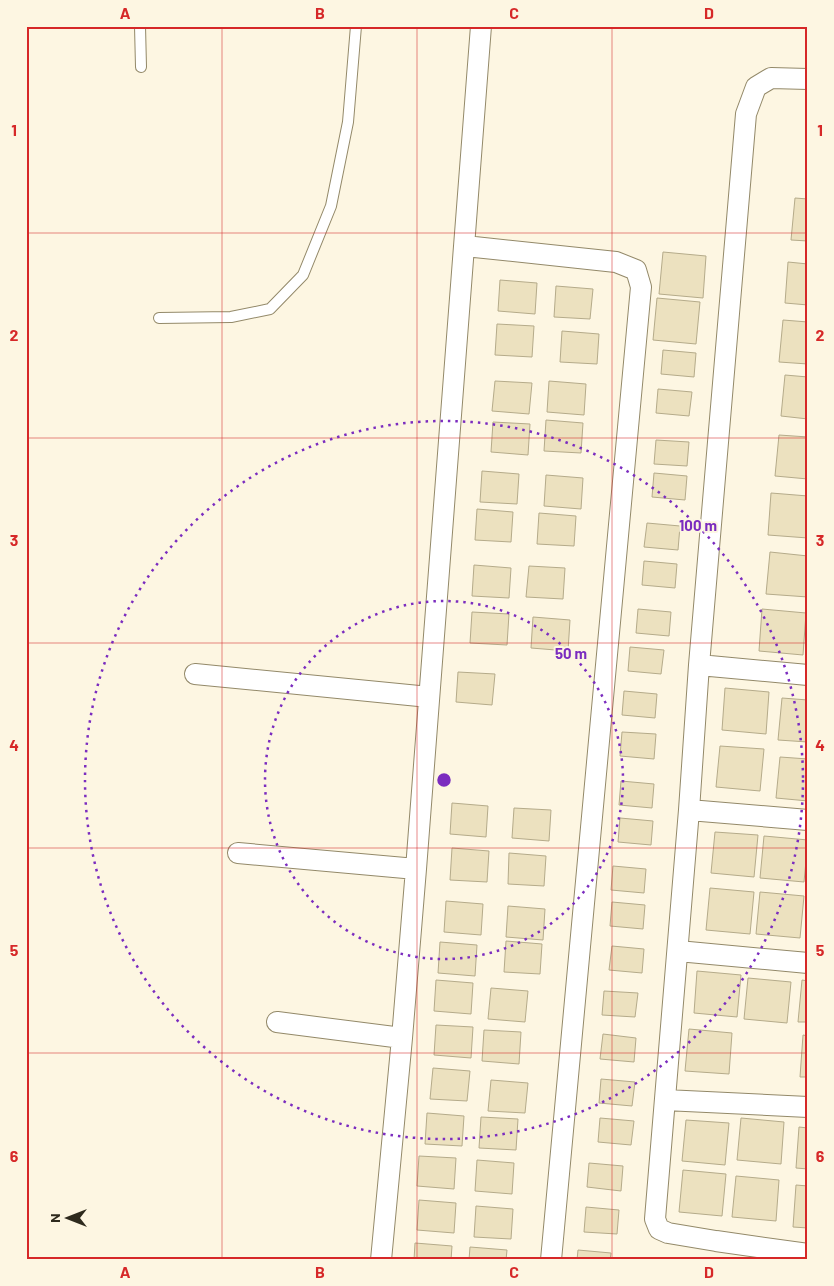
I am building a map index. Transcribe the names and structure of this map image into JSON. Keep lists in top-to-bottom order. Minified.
{"north":"left","grid":{"columns":["A","B","C","D"],"rows":["1","2","3","4","5","6"]},"rings":["100 m","50 m"]}
